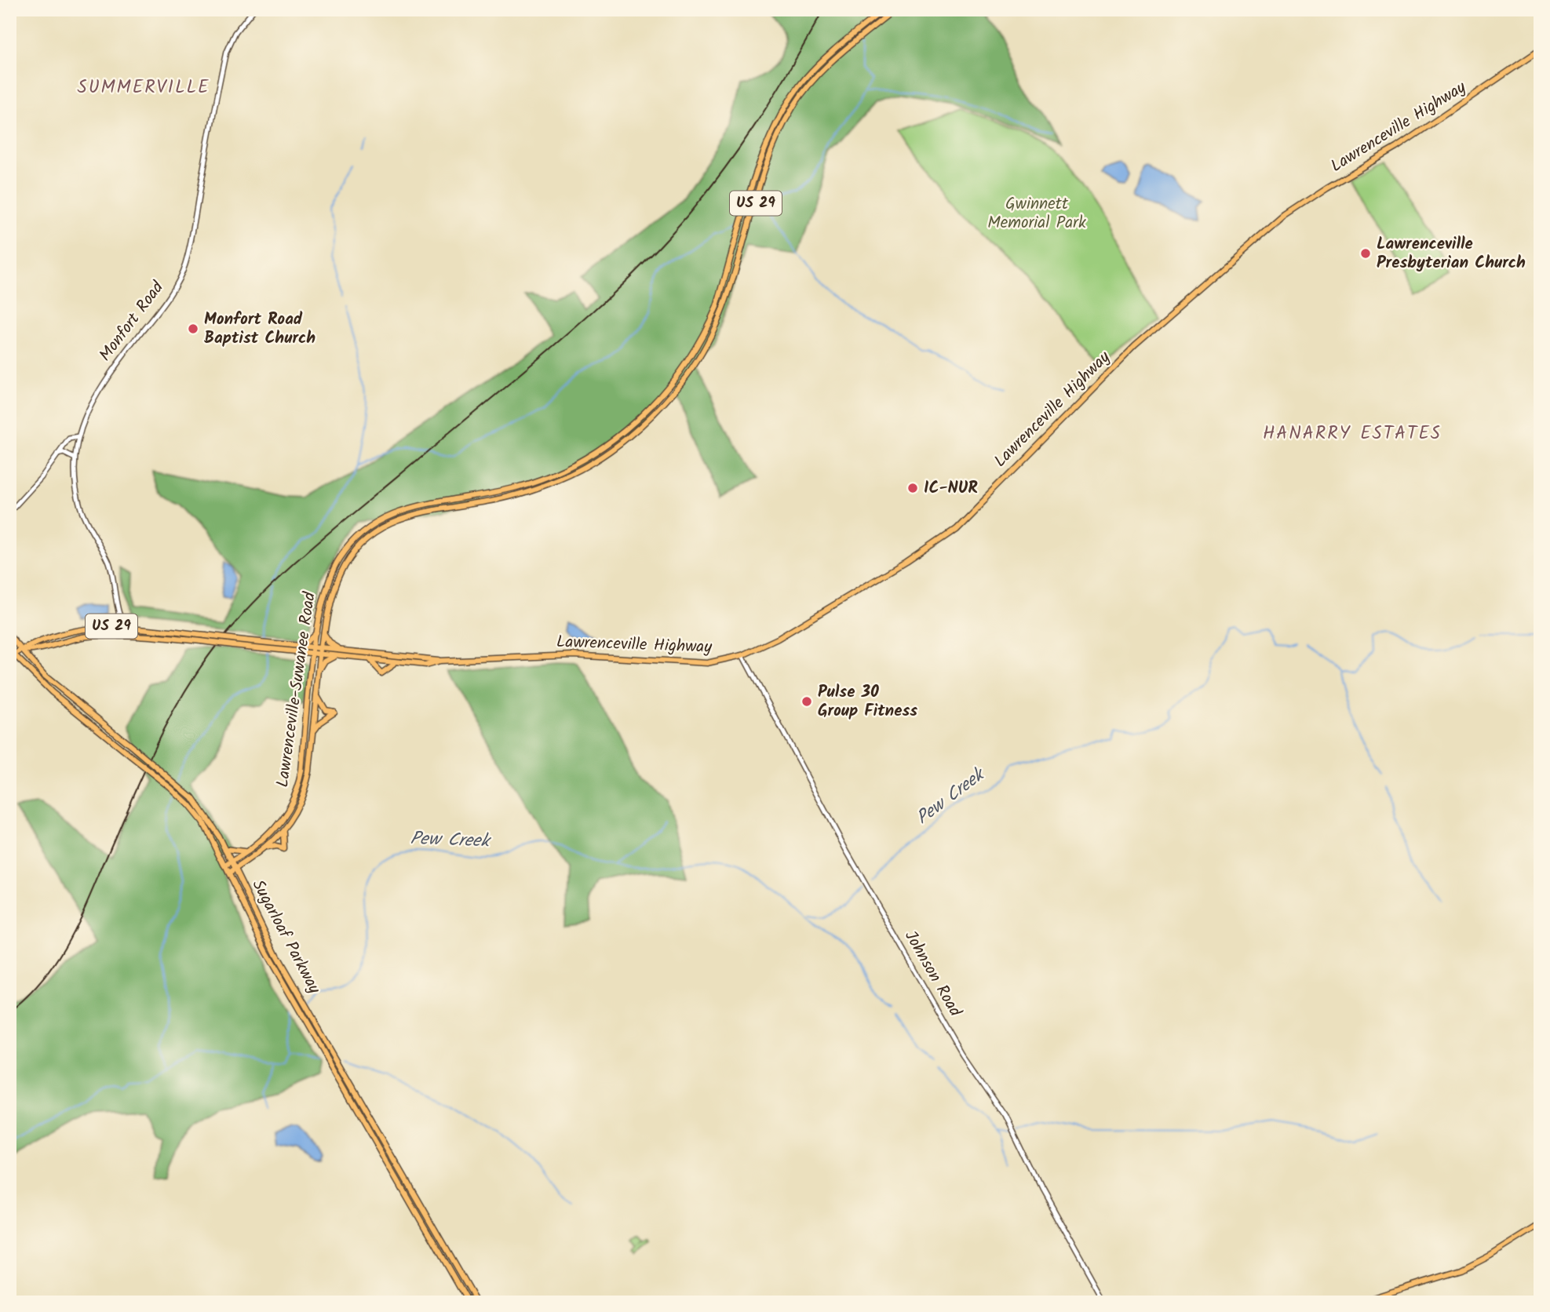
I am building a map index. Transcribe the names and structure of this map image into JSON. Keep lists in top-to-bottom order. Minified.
{"streets":{"main road":["Lawrenceville Highway","US 29","Lawrenceville-Suwanee Road","Sugarloaf Parkway"],"street":["Monfort Road","Johnson Road"]},"crossings":[["Lawrenceville Highway","Monfort Road"],["Lawrenceville Highway","Lawrenceville-Suwanee Road"],["Lawrenceville Highway","Sugarloaf Parkway"],["Lawrenceville Highway","Johnson Road"],["Lawrenceville-Suwanee Road","Sugarloaf Parkway"]],"districts":["SUMMERVILLE","HANARRY ESTATES"],"water":["Pew Creek"],"parks":["Gwinnett Memorial Park"],"places":["Lawrenceville Presbyterian Church","Monfort Road Baptist Church","IC-NUR","Pulse 30 Group Fitness"]}
